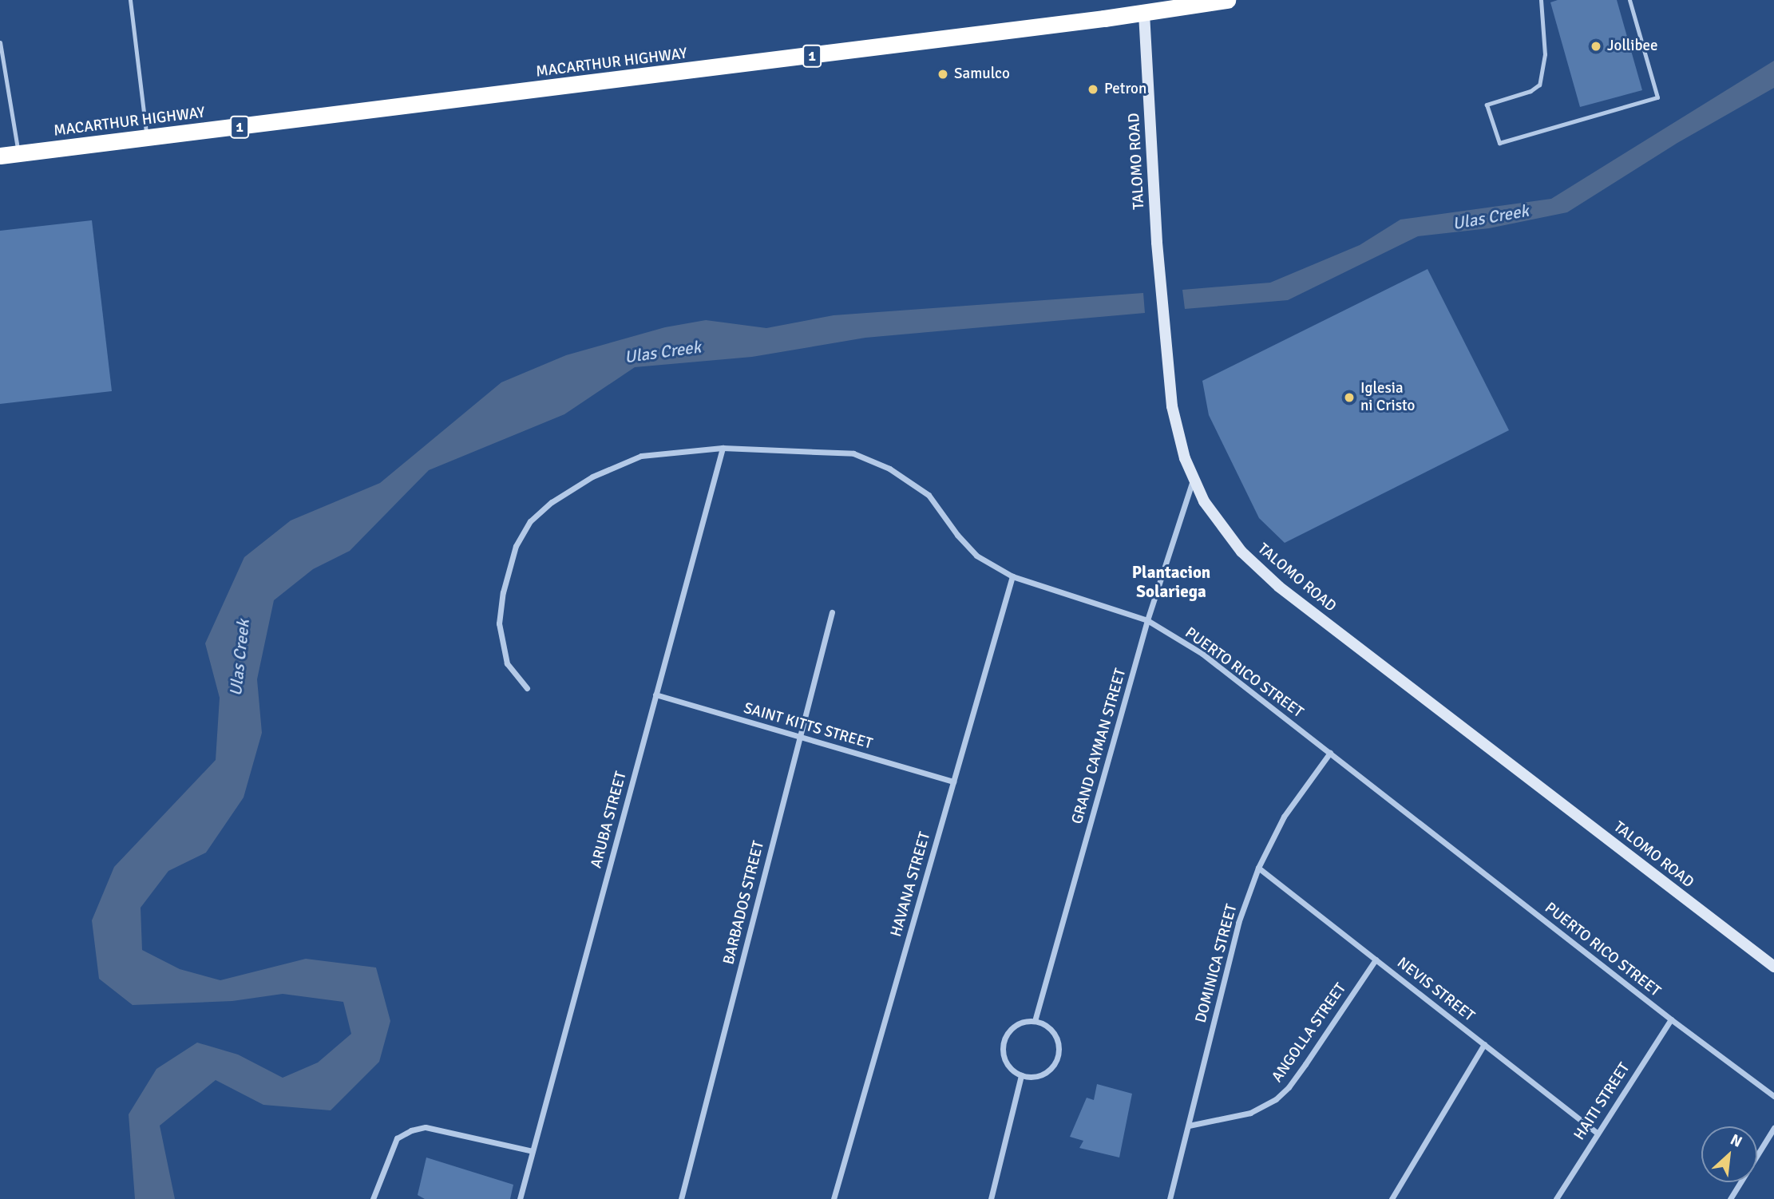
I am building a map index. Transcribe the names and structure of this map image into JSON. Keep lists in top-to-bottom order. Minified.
{"streets":{"highway":["1","MACARTHUR HIGHWAY"],"street":["TALOMO ROAD","PUERTO RICO STREET","SAINT KITTS STREET","GRAND CAYMAN STREET","ARUBA STREET","HAVANA STREET","BARBADOS STREET","DOMINICA STREET","NEVIS STREET","ANGOLLA STREET","HAITI STREET"]},"crossings":[["MACARTHUR HIGHWAY","TALOMO ROAD"],["TALOMO ROAD","GRAND CAYMAN STREET"],["PUERTO RICO STREET","GRAND CAYMAN STREET"],["PUERTO RICO STREET","ARUBA STREET"],["PUERTO RICO STREET","HAVANA STREET"],["PUERTO RICO STREET","DOMINICA STREET"],["PUERTO RICO STREET","HAITI STREET"],["SAINT KITTS STREET","ARUBA STREET"],["SAINT KITTS STREET","HAVANA STREET"],["SAINT KITTS STREET","BARBADOS STREET"],["DOMINICA STREET","NEVIS STREET"],["DOMINICA STREET","ANGOLLA STREET"],["NEVIS STREET","ANGOLLA STREET"],["NEVIS STREET","HAITI STREET"]],"districts":["Plantacion Solariega"],"water":["Ulas Creek"],"places":["Jollibee","Samulco","Petron","Iglesia ni Cristo"],"north":"top right"}
